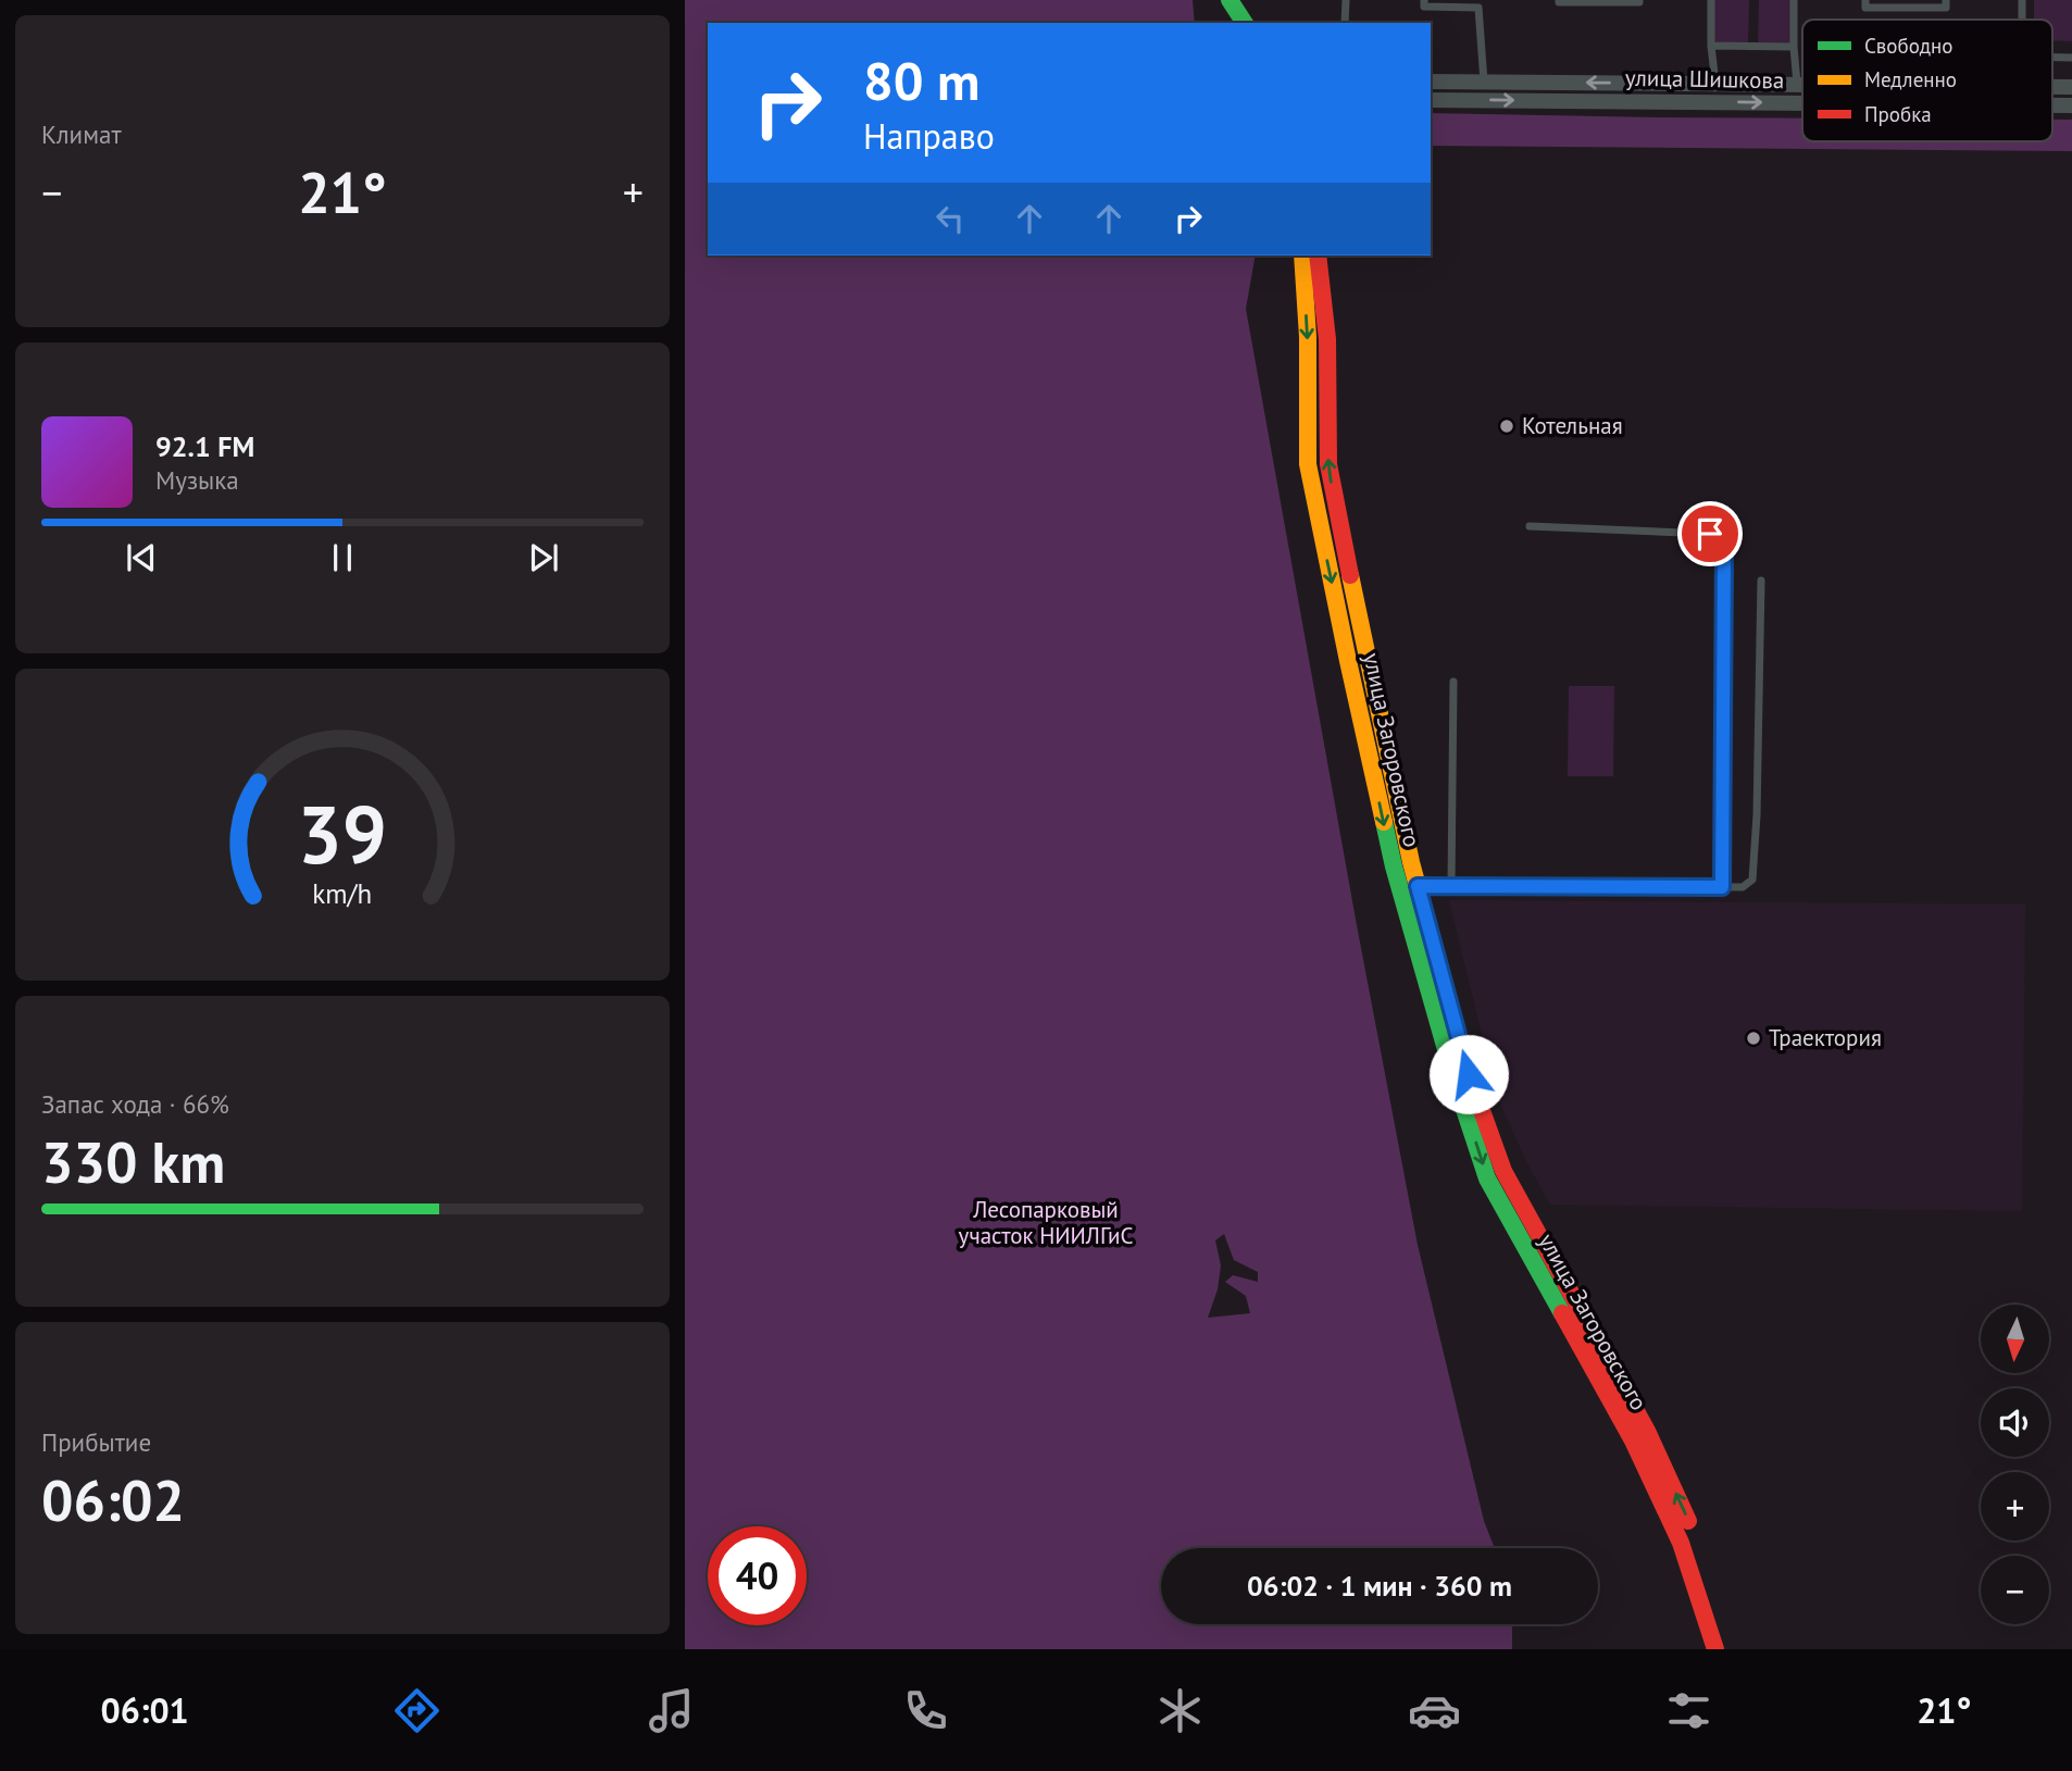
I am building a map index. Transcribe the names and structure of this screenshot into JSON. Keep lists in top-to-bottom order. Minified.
{"streets":{"street":["улица Шишкова","улица Загоровского"]},"parks":["Лесопарковый участок НИИЛГиС"],"places":["Котельная","Траектория"],"legend":["Свободно","Медленно","Пробка"],"north":"bottom","page":{"tile":["Климат",["Запас хода · 66%","330 km"],["Прибытие","06:02"]],"turn":["80 m","Направо"],"heat":["−","21°","+"],"song":["92.1 FM","Музыка"],"map_buttons":["+","−"],"limit":"40","trip":"06:02 · 1 мин · 360 m","tabs":["06:01","21°"],"gauge":["39","km/h"]}}
